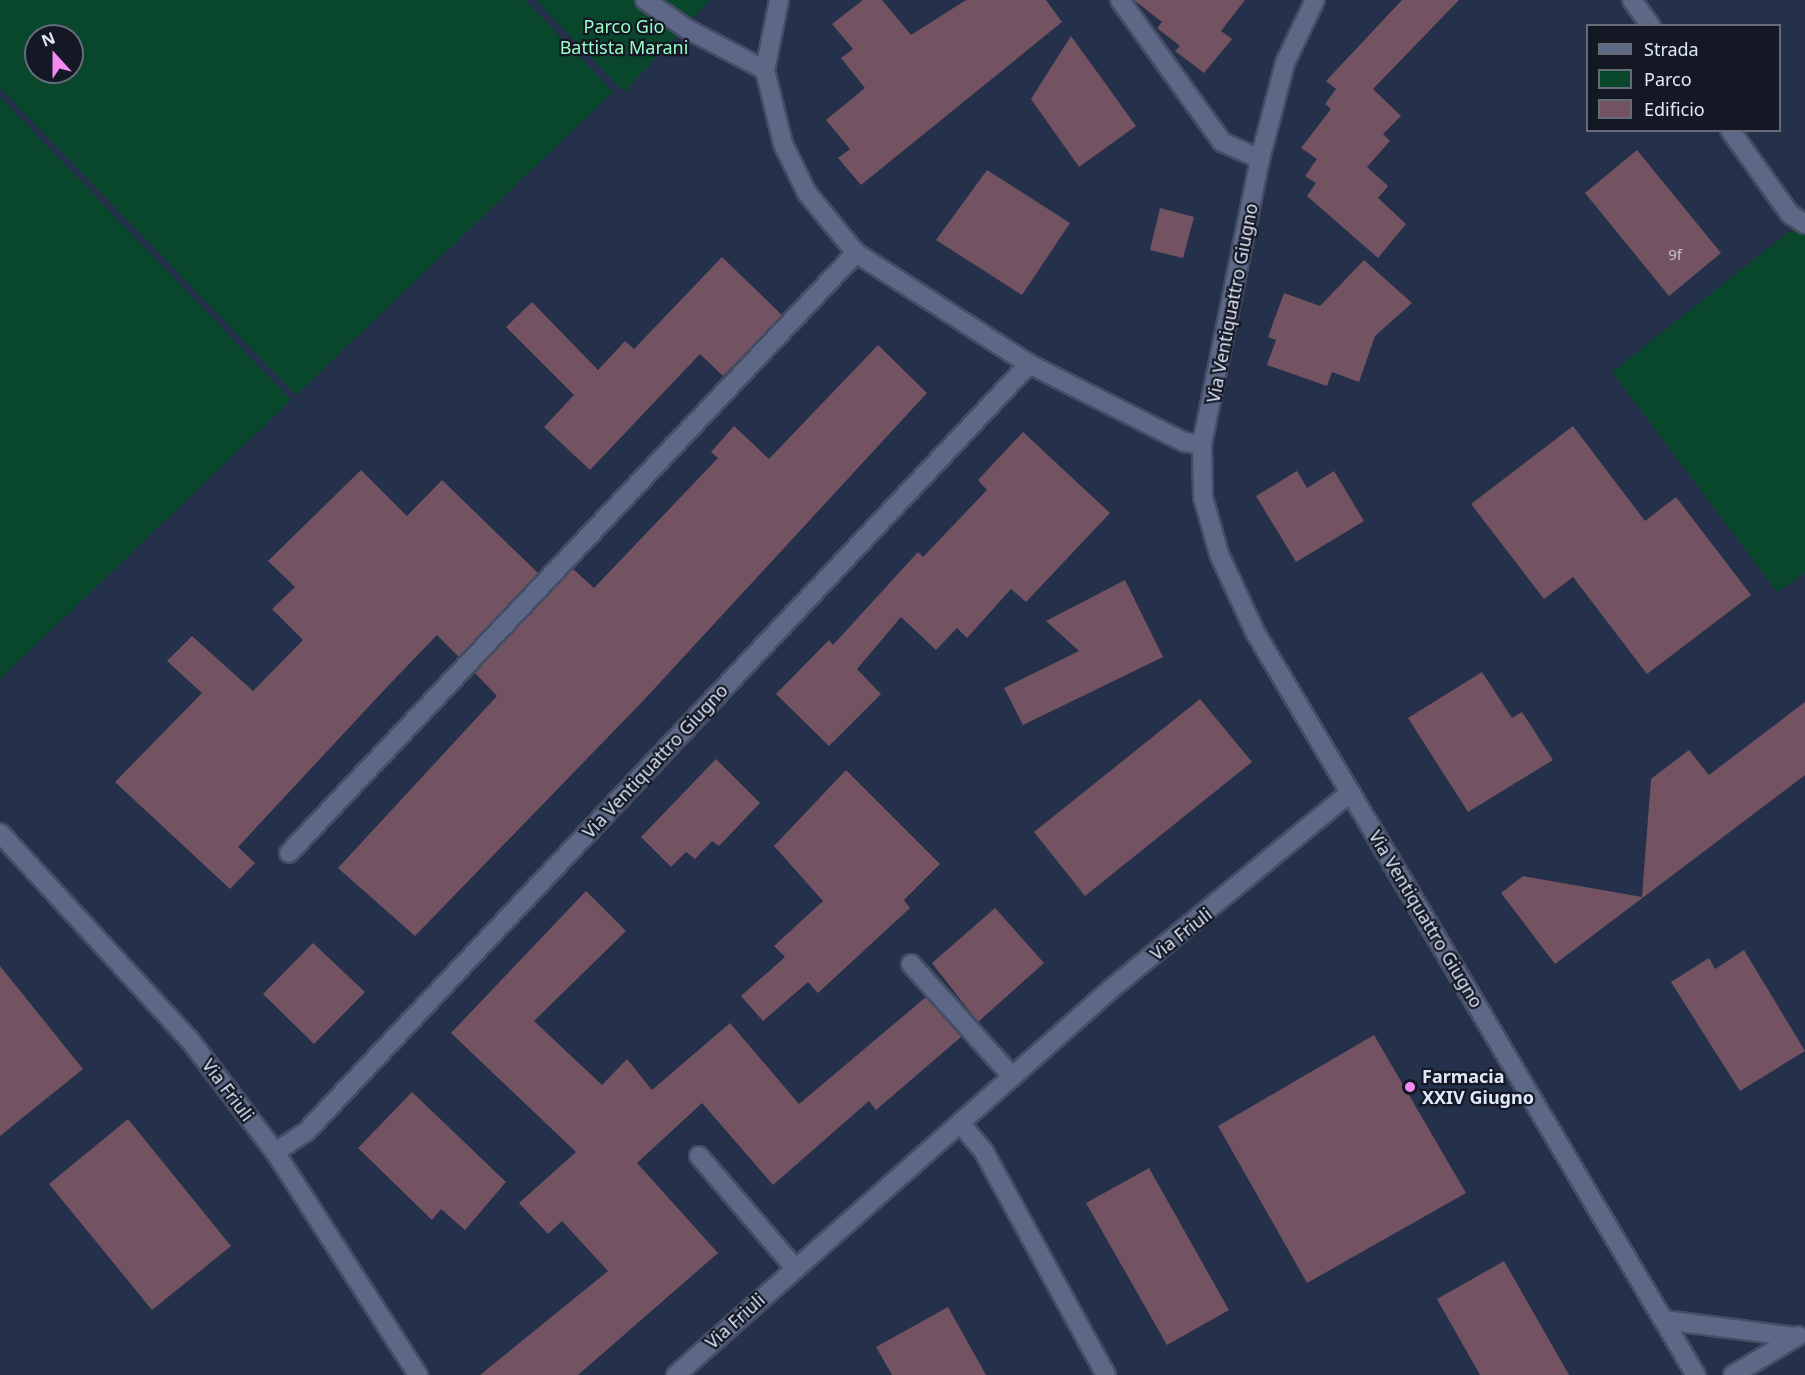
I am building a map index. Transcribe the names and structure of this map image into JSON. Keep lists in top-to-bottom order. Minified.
{"streets":{"street":["Via Ventiquattro Giugno","Via Friuli"]},"crossings":[["Via Ventiquattro Giugno","Via Friuli"]],"parks":["Parco Gio Battista Marani"],"places":["Farmacia XXIV Giugno"],"house_numbers":["9f"],"legend":["Strada","Parco","Edificio"],"north":"top"}
